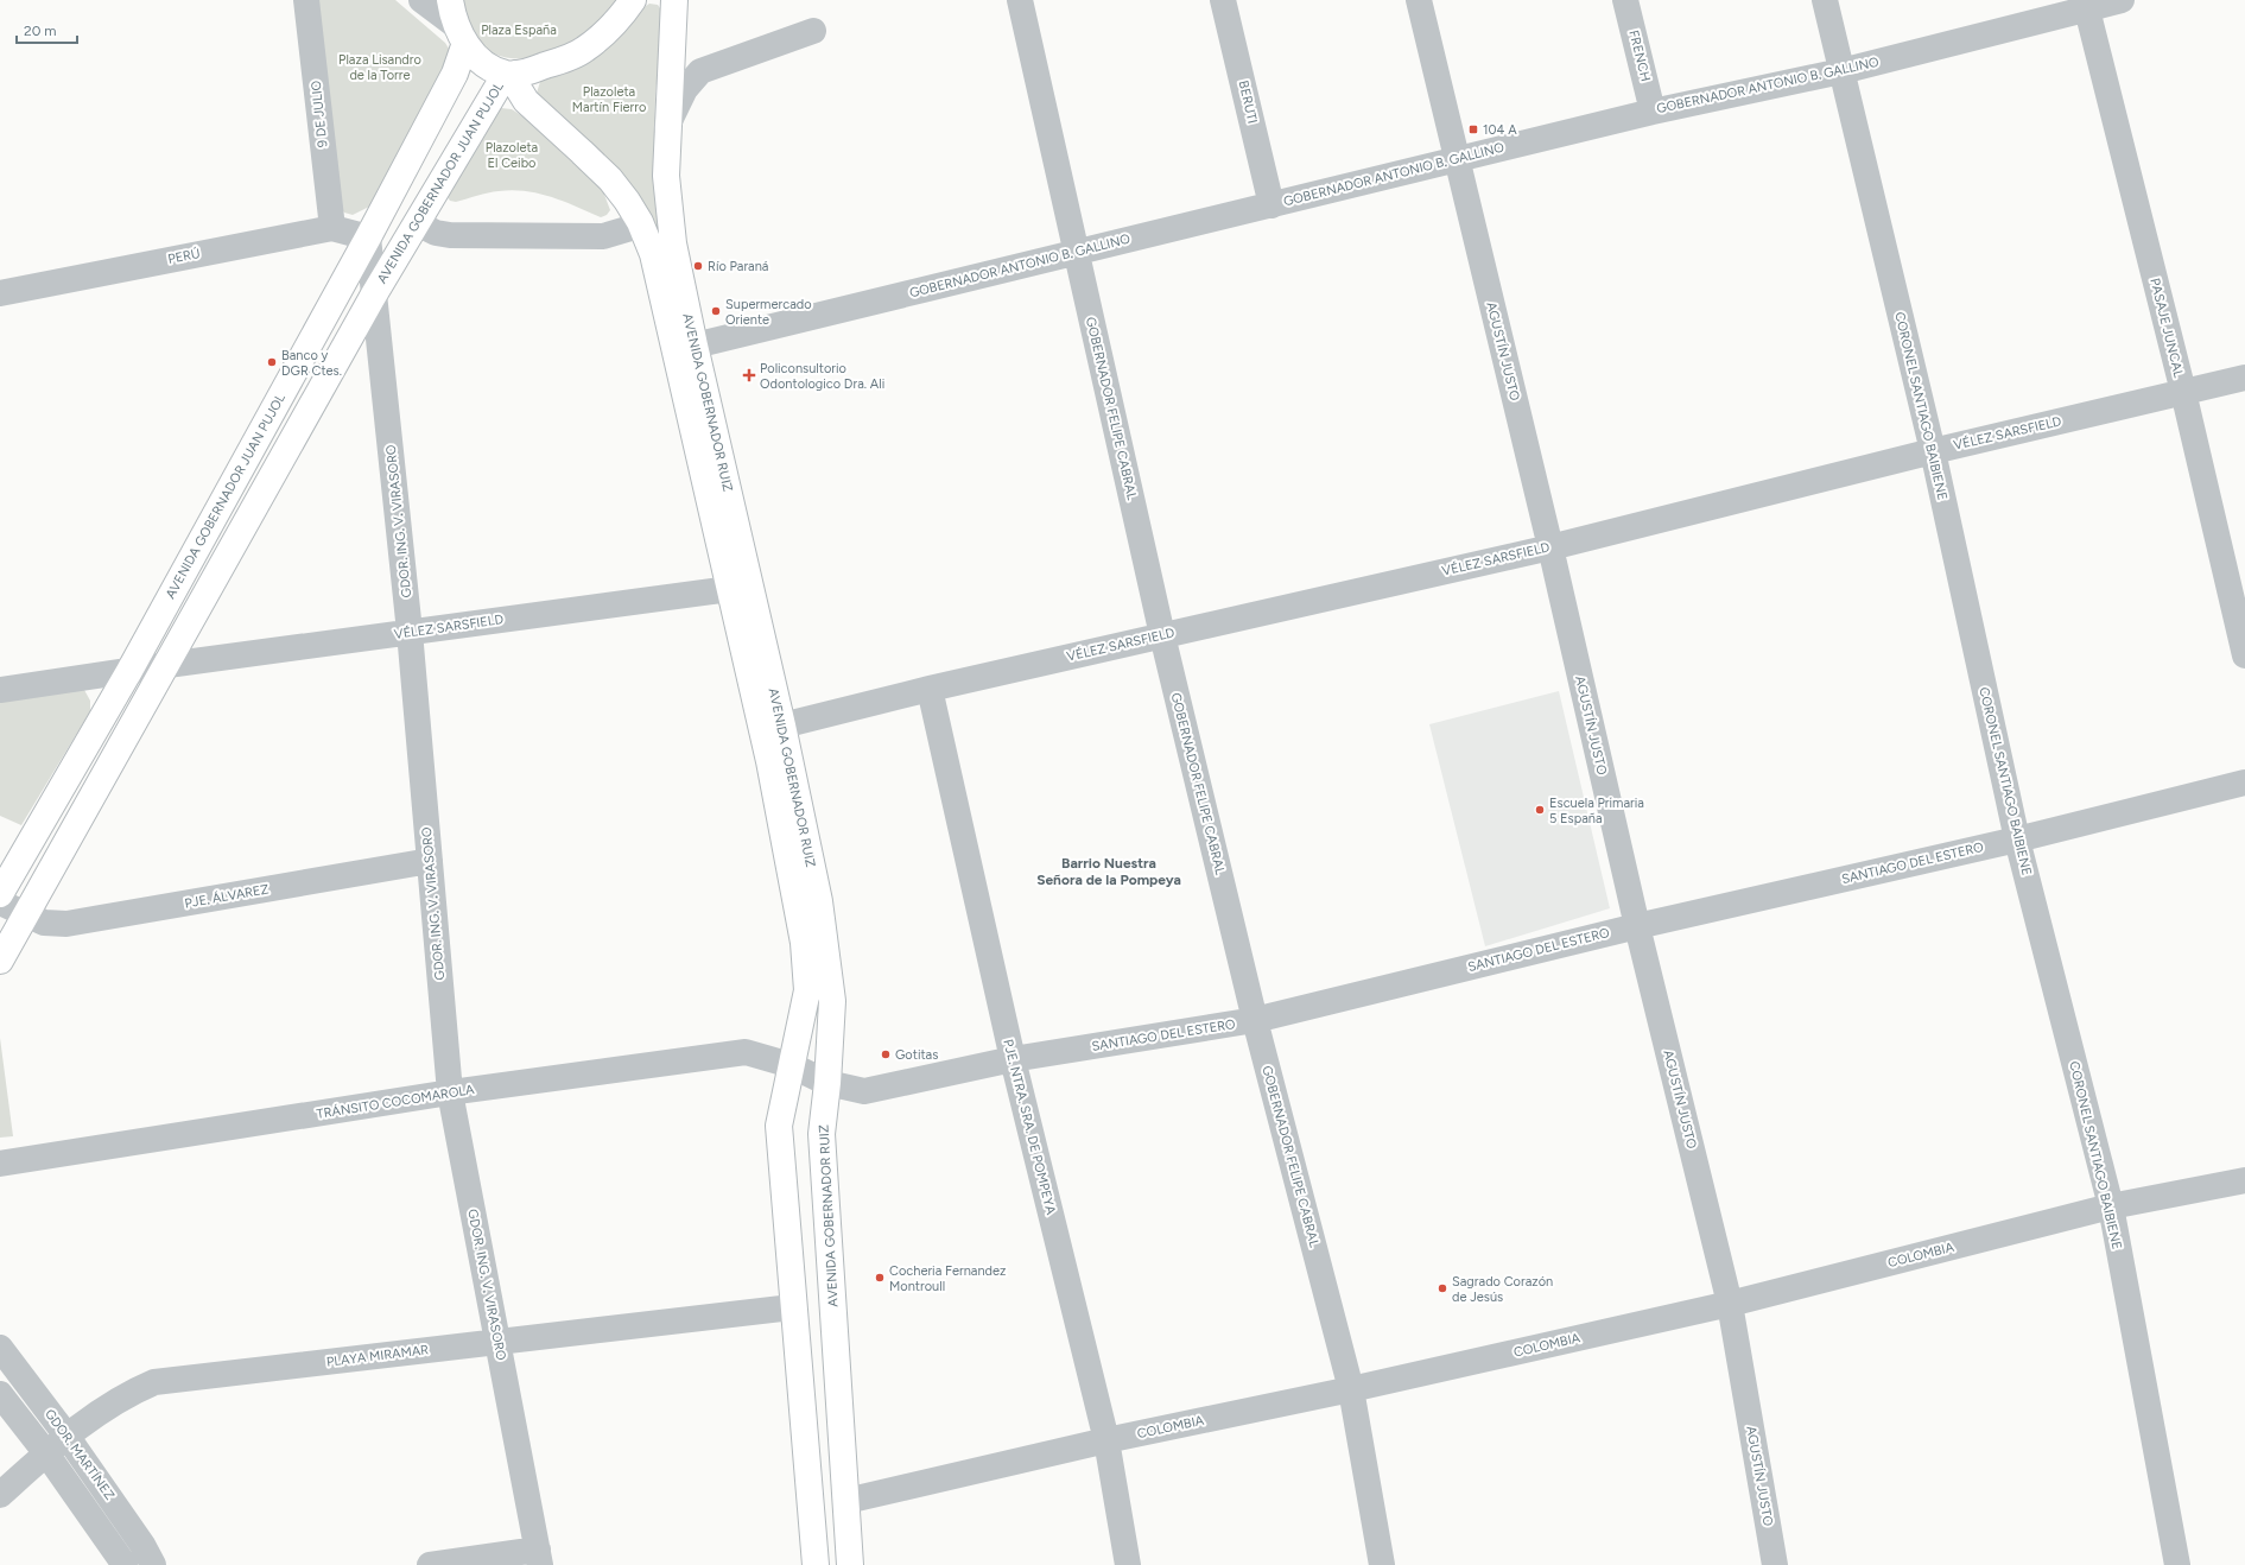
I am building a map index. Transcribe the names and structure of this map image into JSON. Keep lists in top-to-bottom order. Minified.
{"streets":{"main road":["AVENIDA GOBERNADOR JUAN PUJOL","AVENIDA GOBERNADOR RUIZ"],"street":["FRENCH","GOBERNADOR ANTONIO B. GALLINO","BERUTI","9 DE JULIO","PERÚ","PASAJE JUNCAL","AGUSTÍN JUSTO","CORONEL SANTIAGO BAIBIENE","GOBERNADOR FELIPE CABRAL","VÉLEZ SARSFIELD","GDOR. ING. V. VIRASORO","SANTIAGO DEL ESTERO","PJE. ÁLVAREZ","TRÁNSITO COCOMAROLA","PJE. NTRA. SRA. DE POMPEYA","COLOMBIA","PLAYA MIRAMAR","GDOR. MARTÍNEZ"]},"crossings":[["FRENCH","GOBERNADOR ANTONIO B. GALLINO"],["GOBERNADOR ANTONIO B. GALLINO","BERUTI"],["GOBERNADOR ANTONIO B. GALLINO","PASAJE JUNCAL"],["GOBERNADOR ANTONIO B. GALLINO","AGUSTÍN JUSTO"],["GOBERNADOR ANTONIO B. GALLINO","AVENIDA GOBERNADOR RUIZ"],["GOBERNADOR ANTONIO B. GALLINO","CORONEL SANTIAGO BAIBIENE"],["GOBERNADOR ANTONIO B. GALLINO","GOBERNADOR FELIPE CABRAL"],["9 DE JULIO","PERÚ"],["AVENIDA GOBERNADOR JUAN PUJOL","PERÚ"],["AVENIDA GOBERNADOR JUAN PUJOL","AVENIDA GOBERNADOR RUIZ"],["AVENIDA GOBERNADOR JUAN PUJOL","VÉLEZ SARSFIELD"],["AVENIDA GOBERNADOR JUAN PUJOL","GDOR. ING. V. VIRASORO"],["AVENIDA GOBERNADOR JUAN PUJOL","PJE. ÁLVAREZ"],["PERÚ","GDOR. ING. V. VIRASORO"],["PASAJE JUNCAL","VÉLEZ SARSFIELD"],["AGUSTÍN JUSTO","VÉLEZ SARSFIELD"],["AGUSTÍN JUSTO","SANTIAGO DEL ESTERO"],["AGUSTÍN JUSTO","COLOMBIA"],["AVENIDA GOBERNADOR RUIZ","VÉLEZ SARSFIELD"],["AVENIDA GOBERNADOR RUIZ","SANTIAGO DEL ESTERO"],["AVENIDA GOBERNADOR RUIZ","TRÁNSITO COCOMAROLA"],["AVENIDA GOBERNADOR RUIZ","COLOMBIA"],["AVENIDA GOBERNADOR RUIZ","PLAYA MIRAMAR"],["CORONEL SANTIAGO BAIBIENE","VÉLEZ SARSFIELD"],["CORONEL SANTIAGO BAIBIENE","SANTIAGO DEL ESTERO"],["CORONEL SANTIAGO BAIBIENE","COLOMBIA"],["GOBERNADOR FELIPE CABRAL","VÉLEZ SARSFIELD"],["GOBERNADOR FELIPE CABRAL","SANTIAGO DEL ESTERO"],["GOBERNADOR FELIPE CABRAL","COLOMBIA"],["VÉLEZ SARSFIELD","GDOR. ING. V. VIRASORO"],["VÉLEZ SARSFIELD","PJE. NTRA. SRA. DE POMPEYA"],["GDOR. ING. V. VIRASORO","PJE. ÁLVAREZ"],["GDOR. ING. V. VIRASORO","TRÁNSITO COCOMAROLA"],["GDOR. ING. V. VIRASORO","PLAYA MIRAMAR"],["SANTIAGO DEL ESTERO","TRÁNSITO COCOMAROLA"],["SANTIAGO DEL ESTERO","PJE. NTRA. SRA. DE POMPEYA"],["PJE. NTRA. SRA. DE POMPEYA","COLOMBIA"],["PLAYA MIRAMAR","GDOR. MARTÍNEZ"]],"districts":["Barrio Nuestra Señora de la Pompeya"],"parks":["Plaza España","Plaza Lisandro de la Torre","Plazoleta Martín Fierro","Plazoleta El Ceibo"],"places":{"transit":["104 A"],"other":["Río Paraná","Supermercado Oriente","Banco y DGR Ctes.","Escuela Primaria 5 España","Gotitas","Cocheria Fernandez Montroull","Sagrado Corazón de Jesús"],"health":["Policonsultorio Odontologico Dra. Ali"]},"scale_bar":"20 m"}
